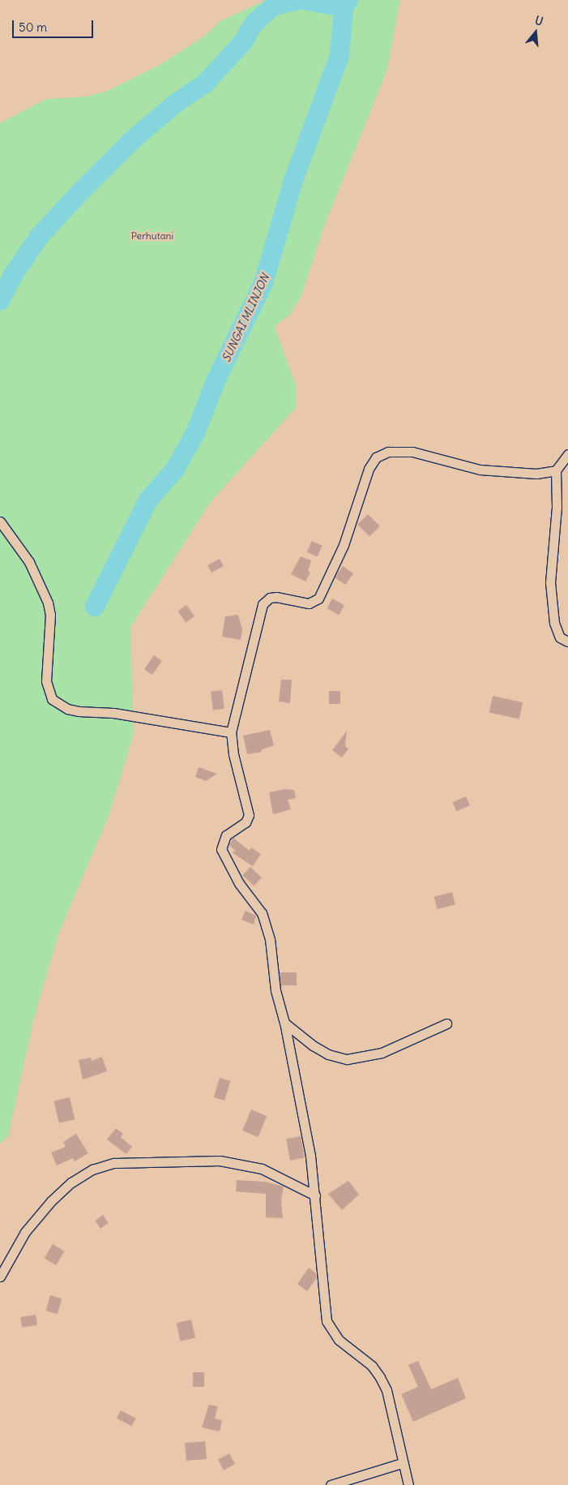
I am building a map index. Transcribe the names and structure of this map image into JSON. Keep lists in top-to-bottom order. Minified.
{"water":["SUNGAI MLINJON"],"parks":["Perhutani"],"scale_bar":"50 m","north":"top"}
